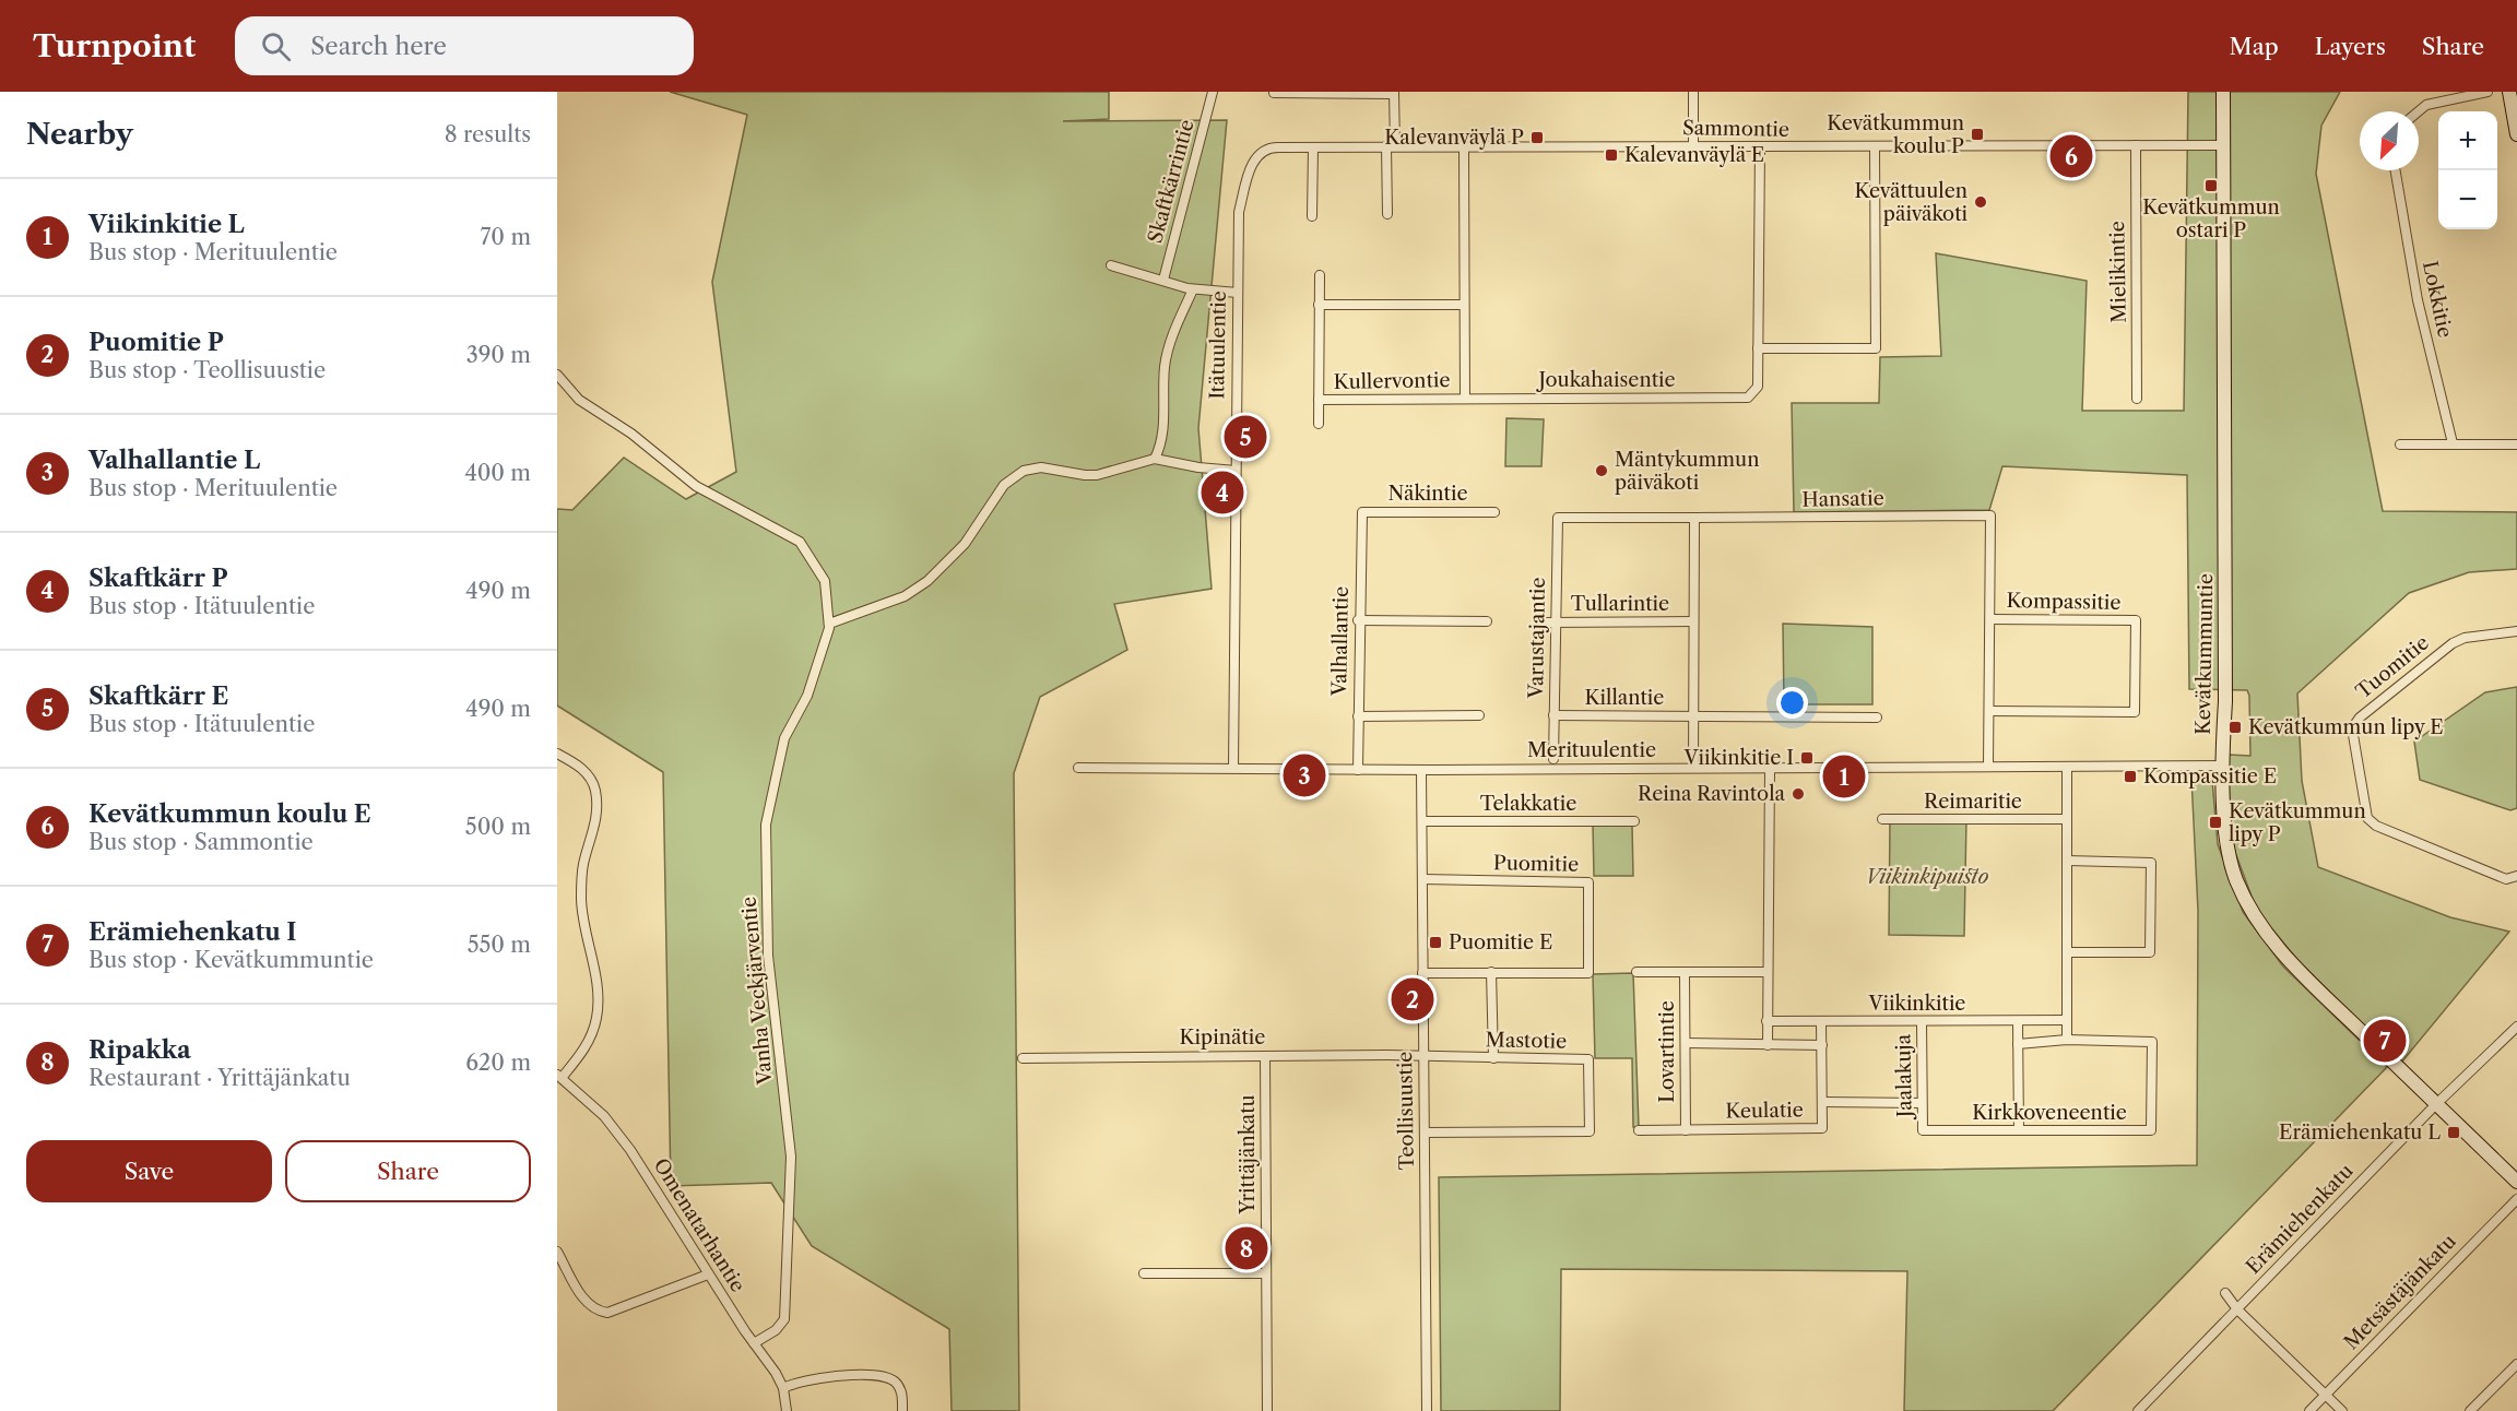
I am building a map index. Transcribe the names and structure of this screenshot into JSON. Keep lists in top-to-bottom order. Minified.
{"streets":{"street":["Sammontie","Skaftkärrintie","Mielikintie","Lokkitie","Itätuulentie","Joukahaisentie","Kullervontie","Näkintie","Hansatie","Kompassitie","Tullarintie","Varustajantie","Valhallantie","Kevätkummuntie","Tuomitie","Killantie","Merituulentie","Reimaritie","Telakkatie","Puomitie","Vanha Veckjärventie","Viikinkitie","Kipinätie","Mastotie","Lovartintie","Jaalakuja","Teollisuustie","Keulatie","Kirkkoveneentie","Yrittäjänkatu","Erämiehenkatu","Omenatarhantie","Metsästäjänkatu"]},"crossings":[["Sammontie","Mielikintie"],["Sammontie","Itätuulentie"],["Sammontie","Joukahaisentie"],["Sammontie","Kevätkummuntie"],["Itätuulentie","Merituulentie"],["Joukahaisentie","Kullervontie"],["Näkintie","Valhallantie"],["Hansatie","Kompassitie"],["Hansatie","Varustajantie"],["Hansatie","Merituulentie"],["Tullarintie","Varustajantie"],["Varustajantie","Killantie"],["Valhallantie","Merituulentie"],["Kevätkummuntie","Merituulentie"],["Kevätkummuntie","Erämiehenkatu"],["Merituulentie","Teollisuustie"],["Telakkatie","Teollisuustie"],["Puomitie","Teollisuustie"],["Vanha Veckjärventie","Omenatarhantie"],["Viikinkitie","Jaalakuja"],["Viikinkitie","Keulatie"],["Kipinätie","Mastotie"],["Kipinätie","Teollisuustie"],["Kipinätie","Yrittäjänkatu"],["Mastotie","Teollisuustie"],["Lovartintie","Keulatie"],["Jaalakuja","Kirkkoveneentie"]],"parks":["Viikinkipuisto"],"places":{"transit":["Kevätkummun koulu P","Kalevanväylä P","Kalevanväylä E","Kevätkummun ostari P","Kevätkummun lipy E","Viikinkitie I","Kompassitie E","Kevätkummun lipy P","Puomitie E","Erämiehenkatu L"],"other":["Kevättuulen päiväkoti","Mäntykummun päiväkoti","Reina Ravintola"]},"north":"bottom left","page":{"header":"Turnpoint","search":"Search here","nav":["Map","Layers","Share"],"heading":["Nearby","8 results"],"map_buttons":["+","−"],"pins":["6","5","4","3","1","2","7","8"],"list":[{"mark":"1","name":"Viikinkitie L","note":"Bus stop · Merituulentie","value":"70 m"},{"mark":"2","name":"Puomitie P","note":"Bus stop · Teollisuustie","value":"390 m"},{"mark":"3","name":"Valhallantie L","note":"Bus stop · Merituulentie","value":"400 m"},{"mark":"4","name":"Skaftkärr P","note":"Bus stop · Itätuulentie","value":"490 m"},{"mark":"5","name":"Skaftkärr E","note":"Bus stop · Itätuulentie","value":"490 m"},{"mark":"6","name":"Kevätkummun koulu E","note":"Bus stop · Sammontie","value":"500 m"},{"mark":"7","name":"Erämiehenkatu I","note":"Bus stop · Kevätkummuntie","value":"550 m"},{"mark":"8","name":"Ripakka","note":"Restaurant · Yrittäjänkatu","value":"620 m"}],"buttons":["Save","Share"]}}
